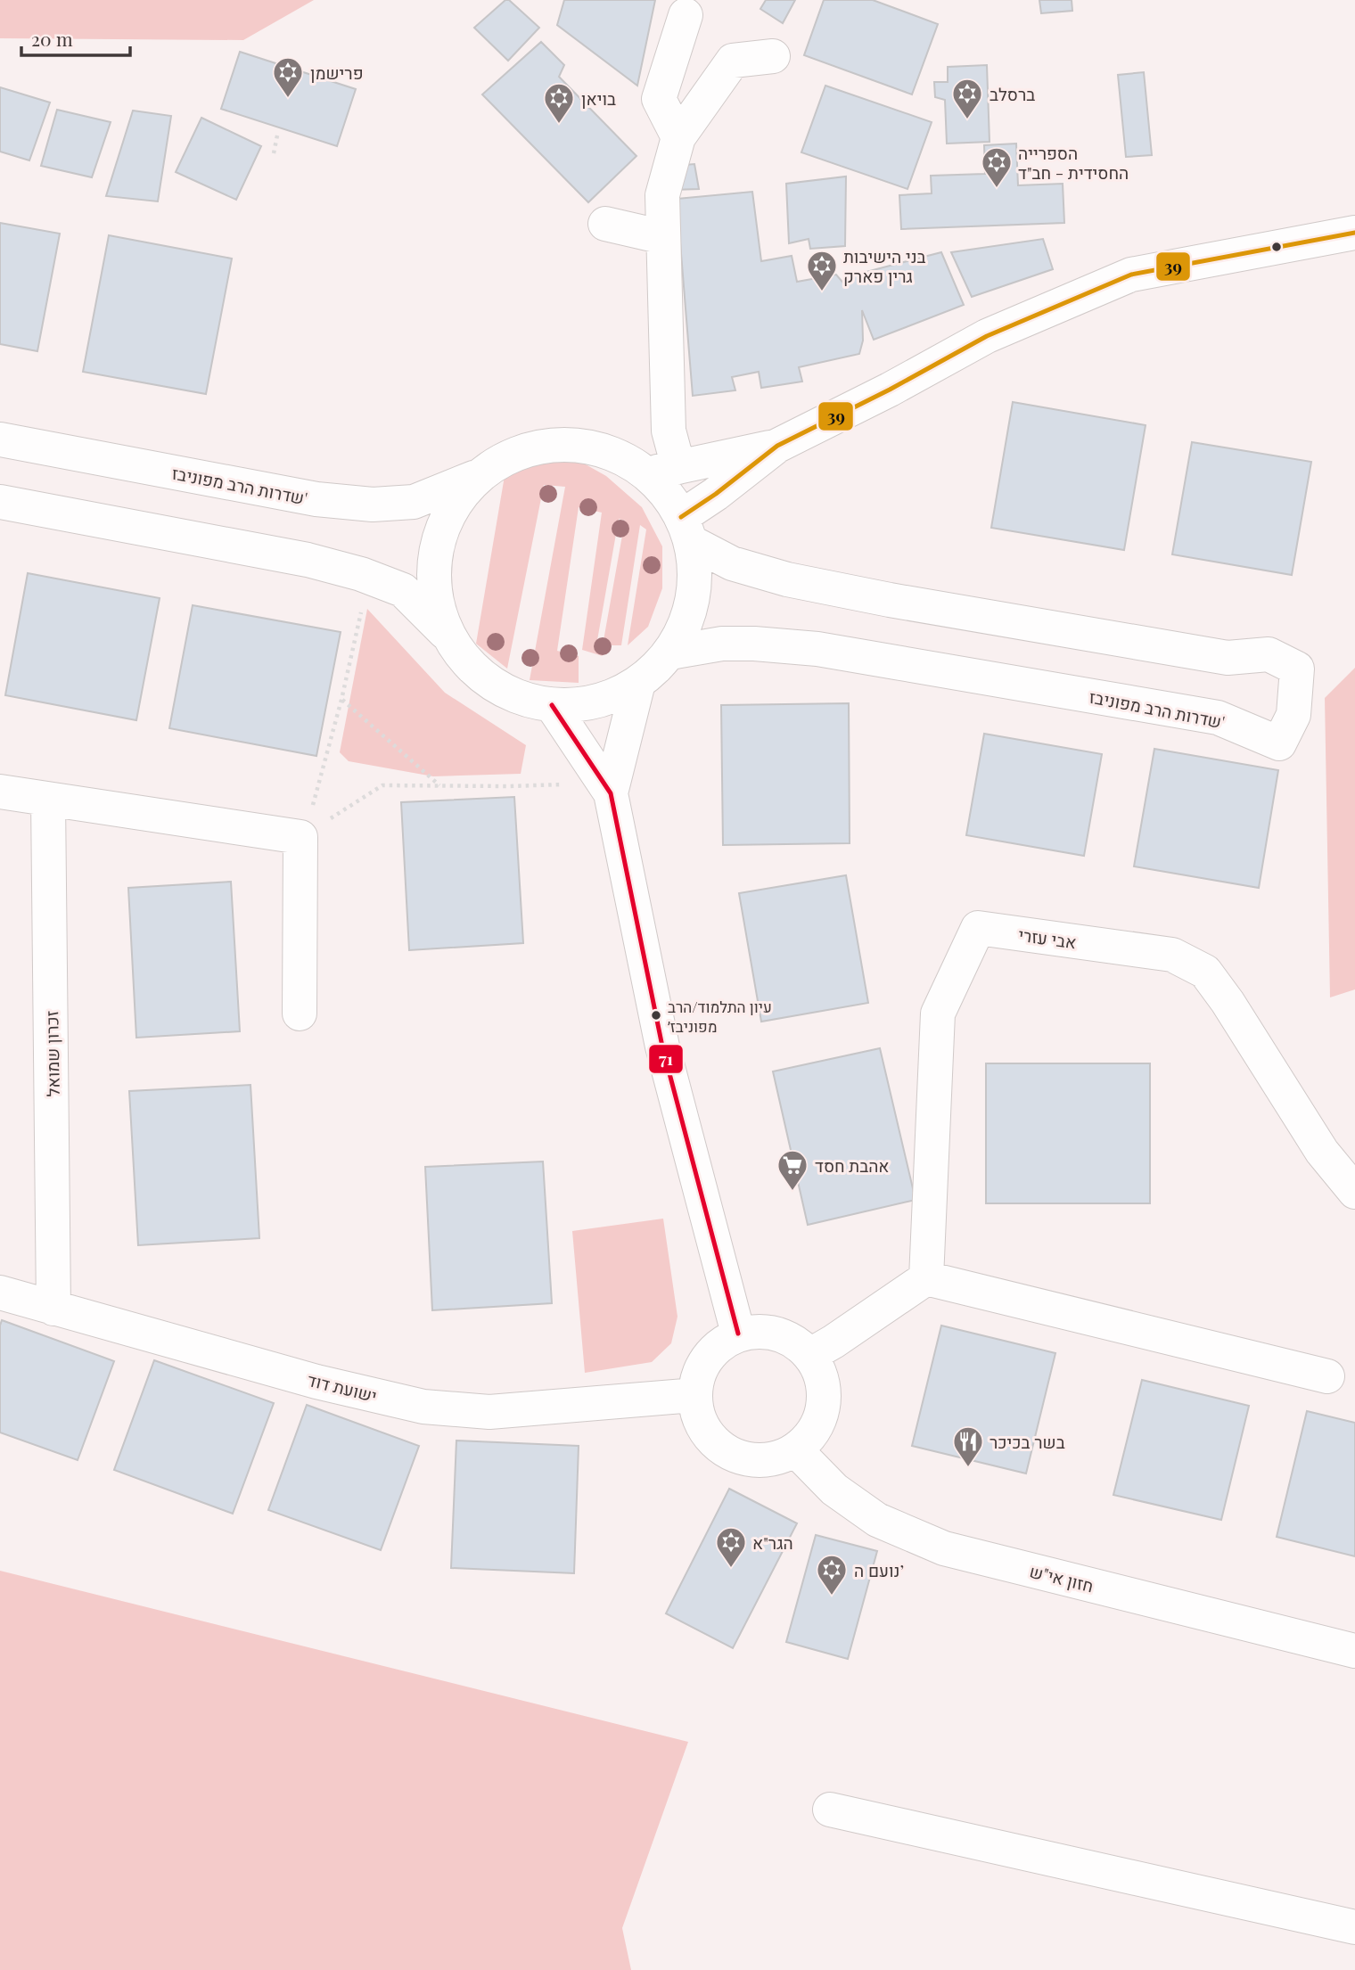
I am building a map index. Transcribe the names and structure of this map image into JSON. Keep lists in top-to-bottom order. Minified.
{"streets":{"street":["שדרות הרב מפוניבז'","אבי עזרי","זכרון שמואל","ישועת דוד","חזון אי\"ש"]},"crossings":[["זכרון שמואל","ישועת דוד"],["ישועת דוד","חזון אי\"ש"]],"places":{"synagogue":["פרישמן","ברסלב","בויאן","הספרייה החסידית - חב\"ד","בני הישיבות גרין פארק","הגר\"א","נועם ה’"],"other":["עיון התלמוד/הרב מפוניבז׳"],"supermarket":["אהבת חסד"],"restaurant":["בשר בכיכר"]},"lines":["transit line 39","transit line 71"],"scale_bar":"20 m"}
